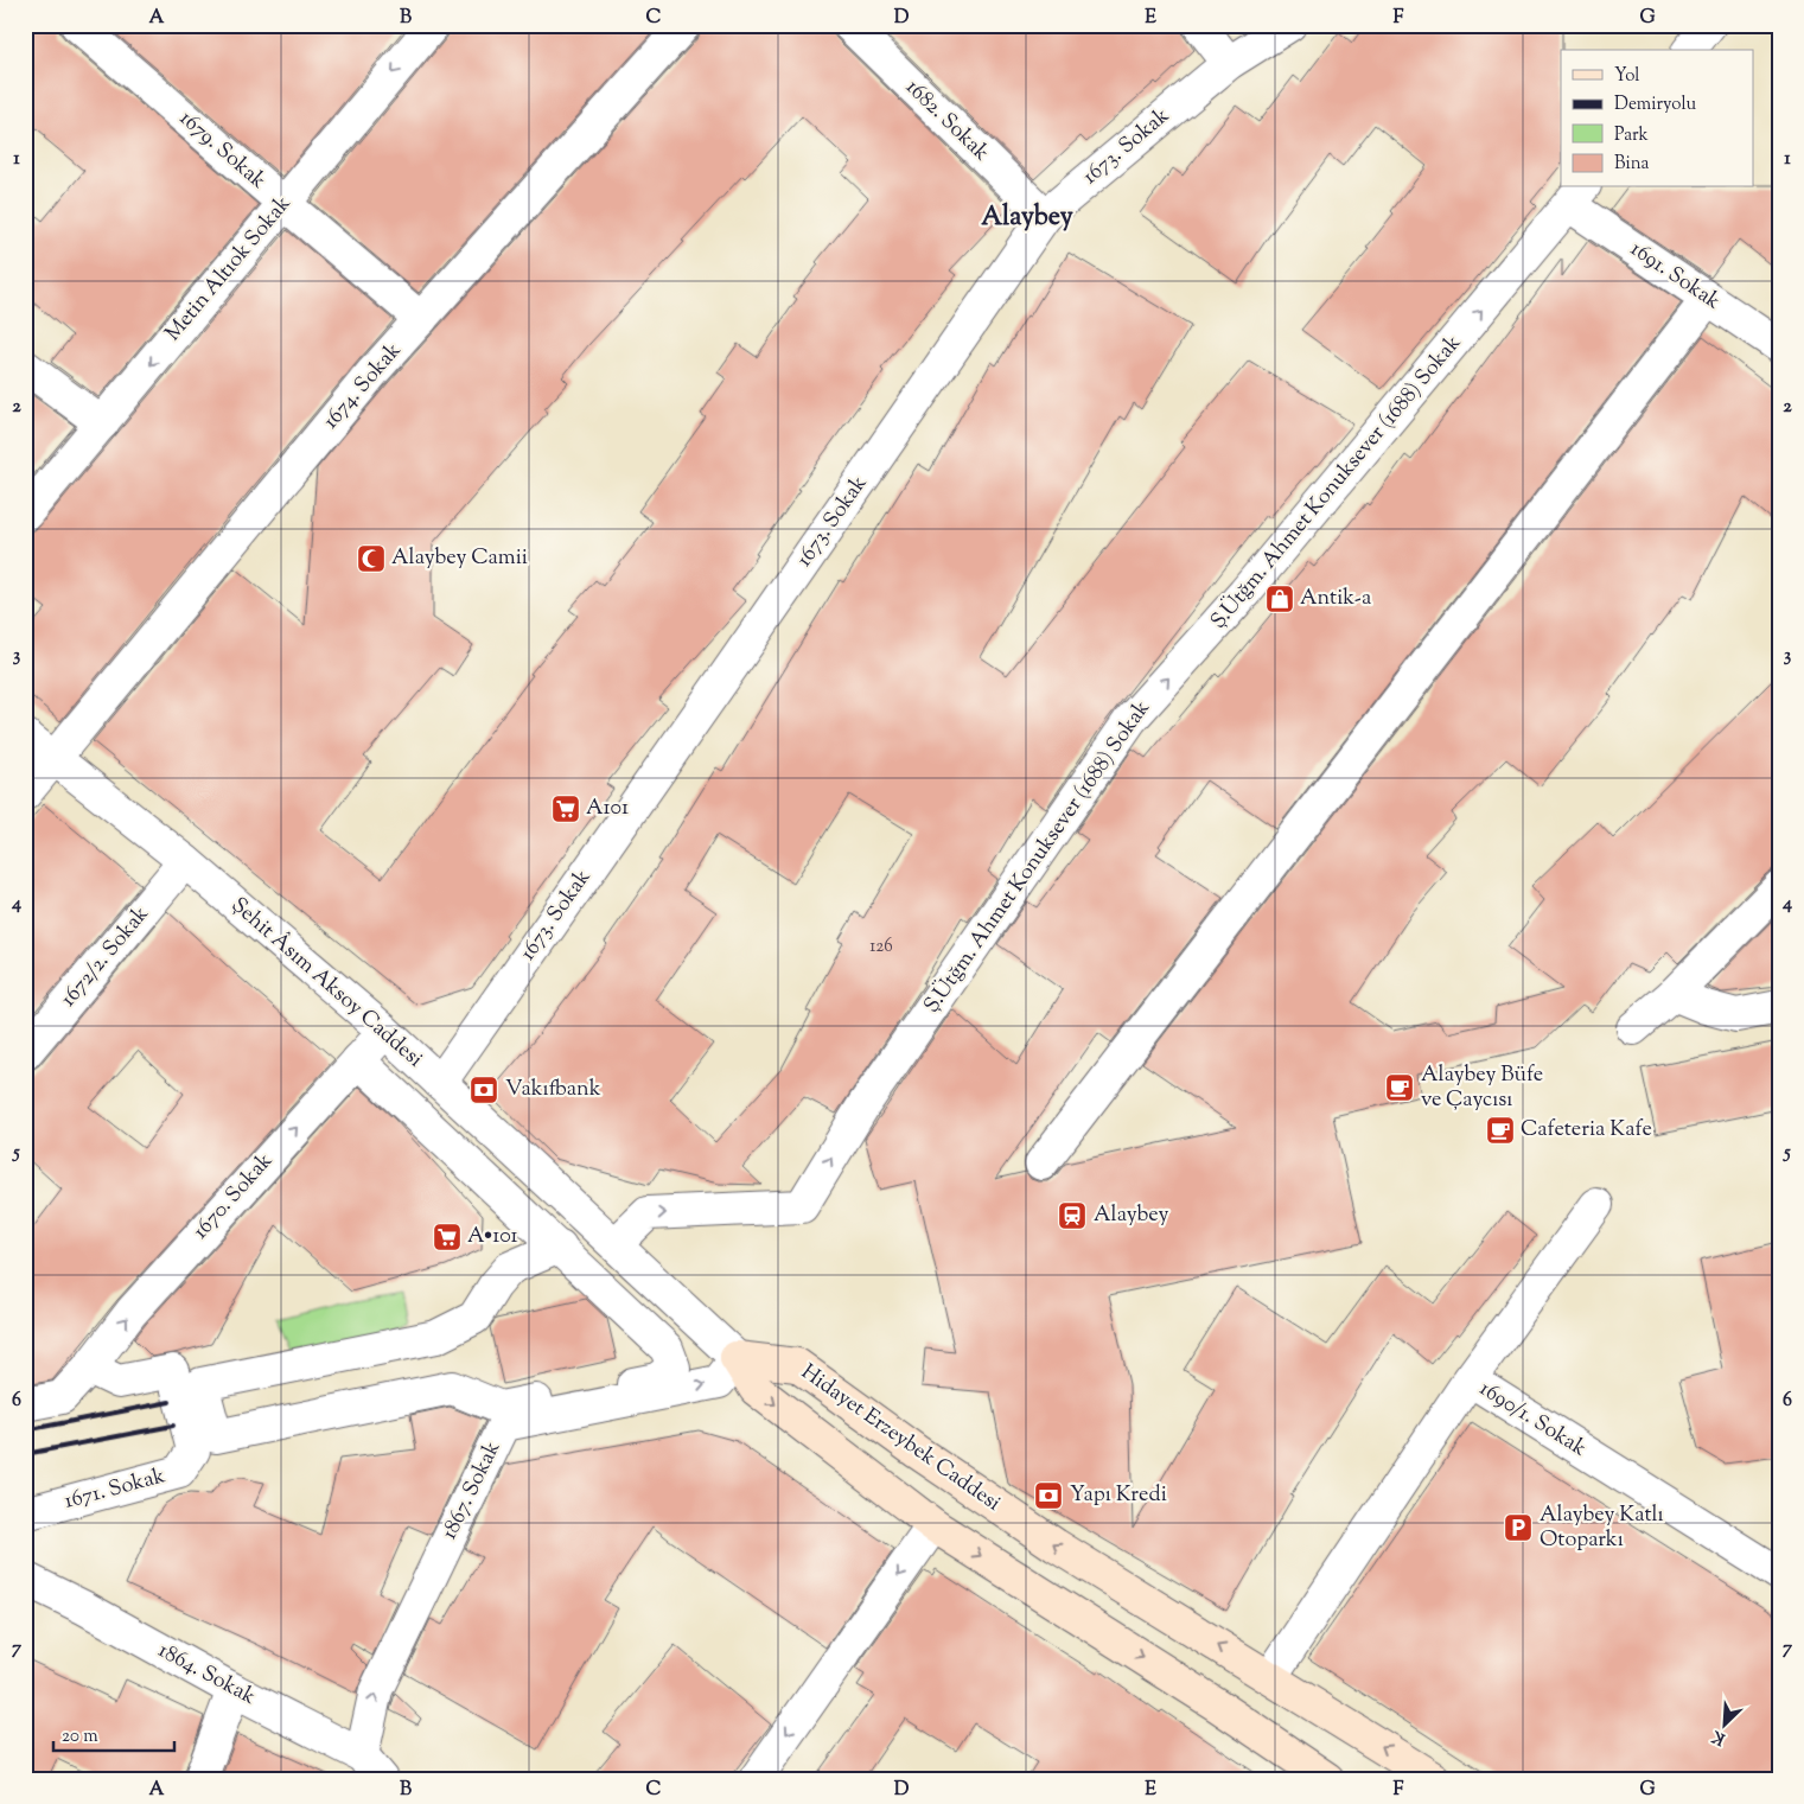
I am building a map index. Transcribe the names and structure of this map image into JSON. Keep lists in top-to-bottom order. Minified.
{"streets":{"main road":["Hidayet Erzeybek Caddesi"],"street":["1682. Sokak","1673. Sokak","1679. Sokak","Metin Altıok Sokak","1691. Sokak","1674. Sokak","Ş.Ütğm. Ahmet Konuksever (1688) Sokak","1672/2. Sokak","Şehit Âsım Aksoy Caddesi","1670. Sokak","1690/1. Sokak","1671. Sokak","1867. Sokak","1864. Sokak"]},"crossings":[["1682. Sokak","1673. Sokak"],["1673. Sokak","Şehit Âsım Aksoy Caddesi"],["1679. Sokak","Metin Altıok Sokak"],["1679. Sokak","1674. Sokak"],["1691. Sokak","Ş.Ütğm. Ahmet Konuksever (1688) Sokak"],["1674. Sokak","Şehit Âsım Aksoy Caddesi"],["Ş.Ütğm. Ahmet Konuksever (1688) Sokak","Şehit Âsım Aksoy Caddesi"],["1672/2. Sokak","Şehit Âsım Aksoy Caddesi"],["Şehit Âsım Aksoy Caddesi","1670. Sokak"],["Şehit Âsım Aksoy Caddesi","Hidayet Erzeybek Caddesi"],["Şehit Âsım Aksoy Caddesi","1867. Sokak"],["1670. Sokak","1671. Sokak"],["1690/1. Sokak","Hidayet Erzeybek Caddesi"],["Hidayet Erzeybek Caddesi","1867. Sokak"],["1867. Sokak","1864. Sokak"]],"one_way":["Metin Altıok Sokak","1670. Sokak"],"districts":["Alaybey"],"places":{"mosque":["Alaybey Camii"],"shop":["Antik-a"],"supermarket":["A101","A•101"],"cafe":["Alaybey Büfe ve Çaycısı","Cafeteria Kafe"],"bank":["Vakıfbank","Yapı Kredi"],"station":["Alaybey"],"parking":["Alaybey Katlı Otoparkı"]},"house_numbers":["126"],"legend":["Yol","Demiryolu","Park","Bina"],"scale_bar":"20 m","north":"bottom left","grid":{"columns":["A","B","C","D","E","F","G"],"rows":["1","2","3","4","5","6","7"]}}
